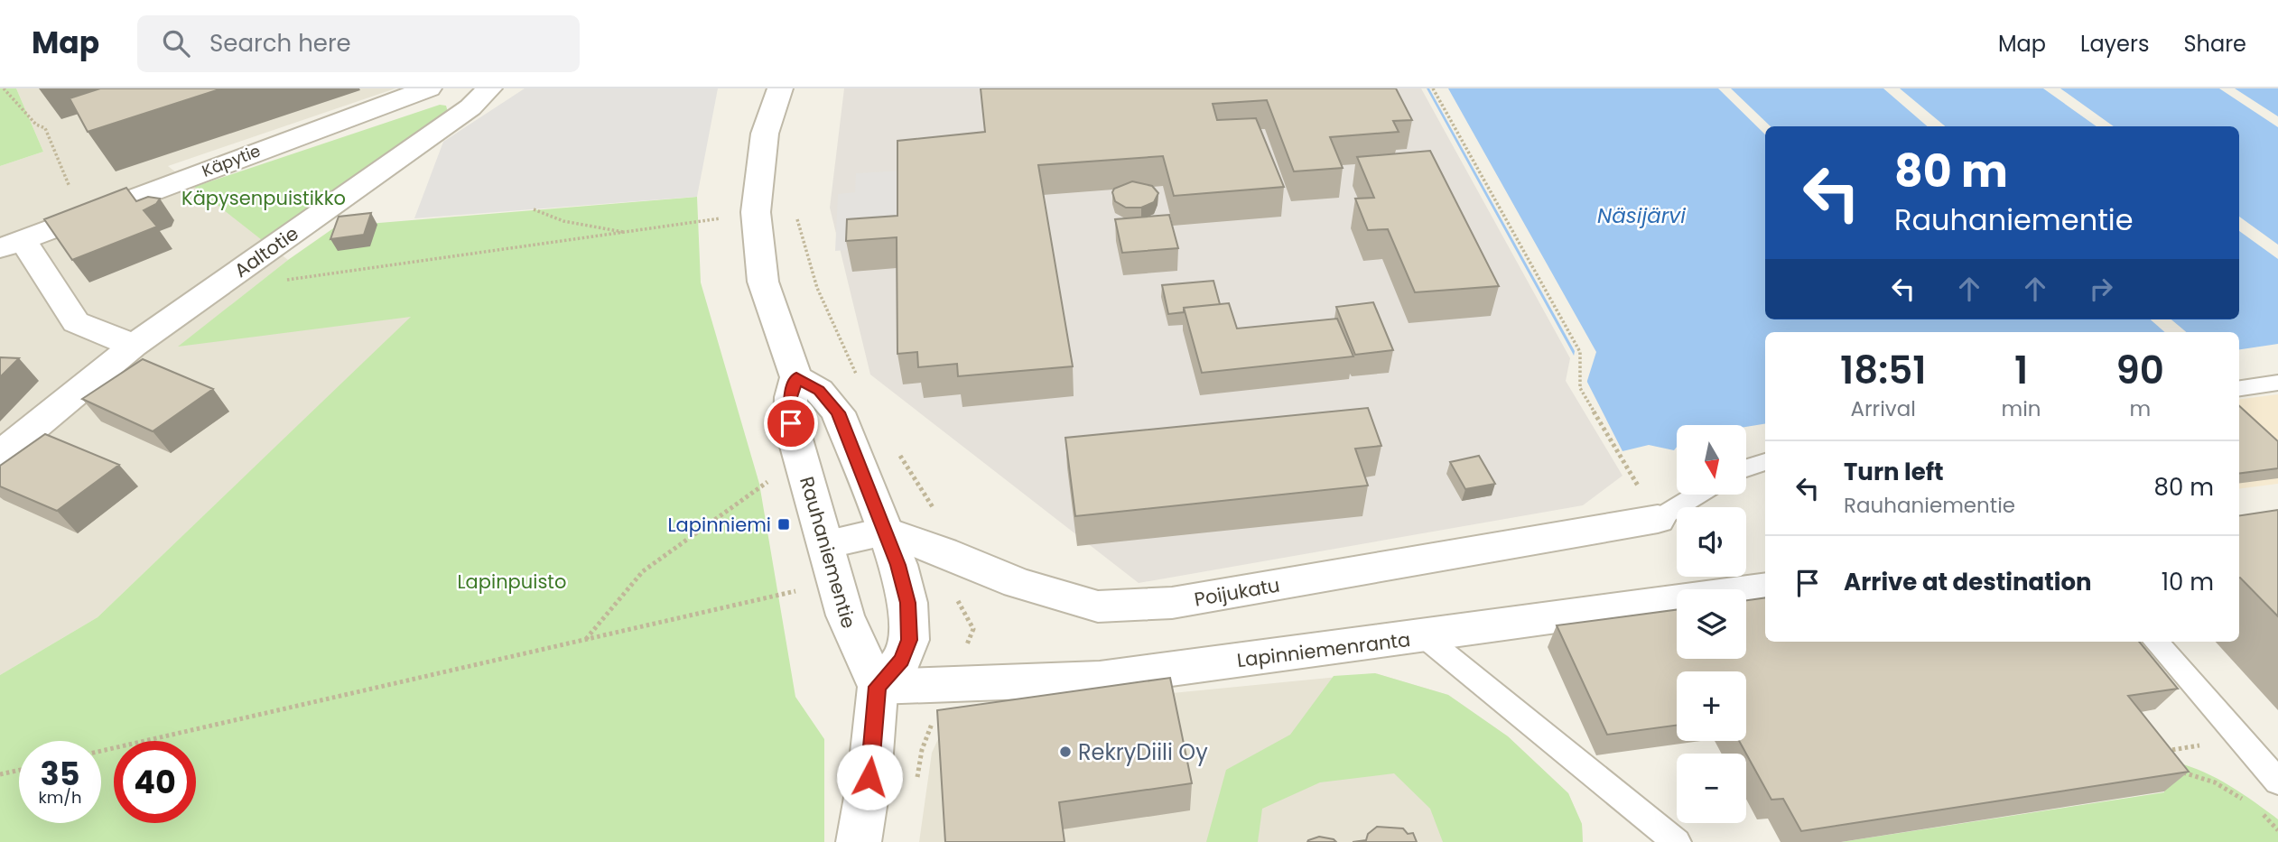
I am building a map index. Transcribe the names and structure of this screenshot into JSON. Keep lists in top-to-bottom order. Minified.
{"streets":{"street":["Käpytie","Aaltotie","Rauhaniementie","Poijukatu","Lapinniemenranta"]},"crossings":[["Rauhaniementie","Lapinniemenranta"]],"water":["Näsijärvi"],"parks":["Käpysenpuistikko","Lapinpuisto"],"places":{"transit":["Lapinniemi"],"other":["RekryDiili Oy"]},"north":"bottom","page":{"header":"Map","search":"Search here","nav":["Map","Layers","Share"],"turn":["80 m","Rauhaniementie"],"eta":["18:51","Arrival","1","min","90","m"],"map_buttons":["+","−"],"list":[{"name":"Turn left","note":"Rauhaniementie","value":"80 m"},{"name":"Arrive at destination","value":"10 m"}],"speed":"35 km/h","limit":"40"}}
